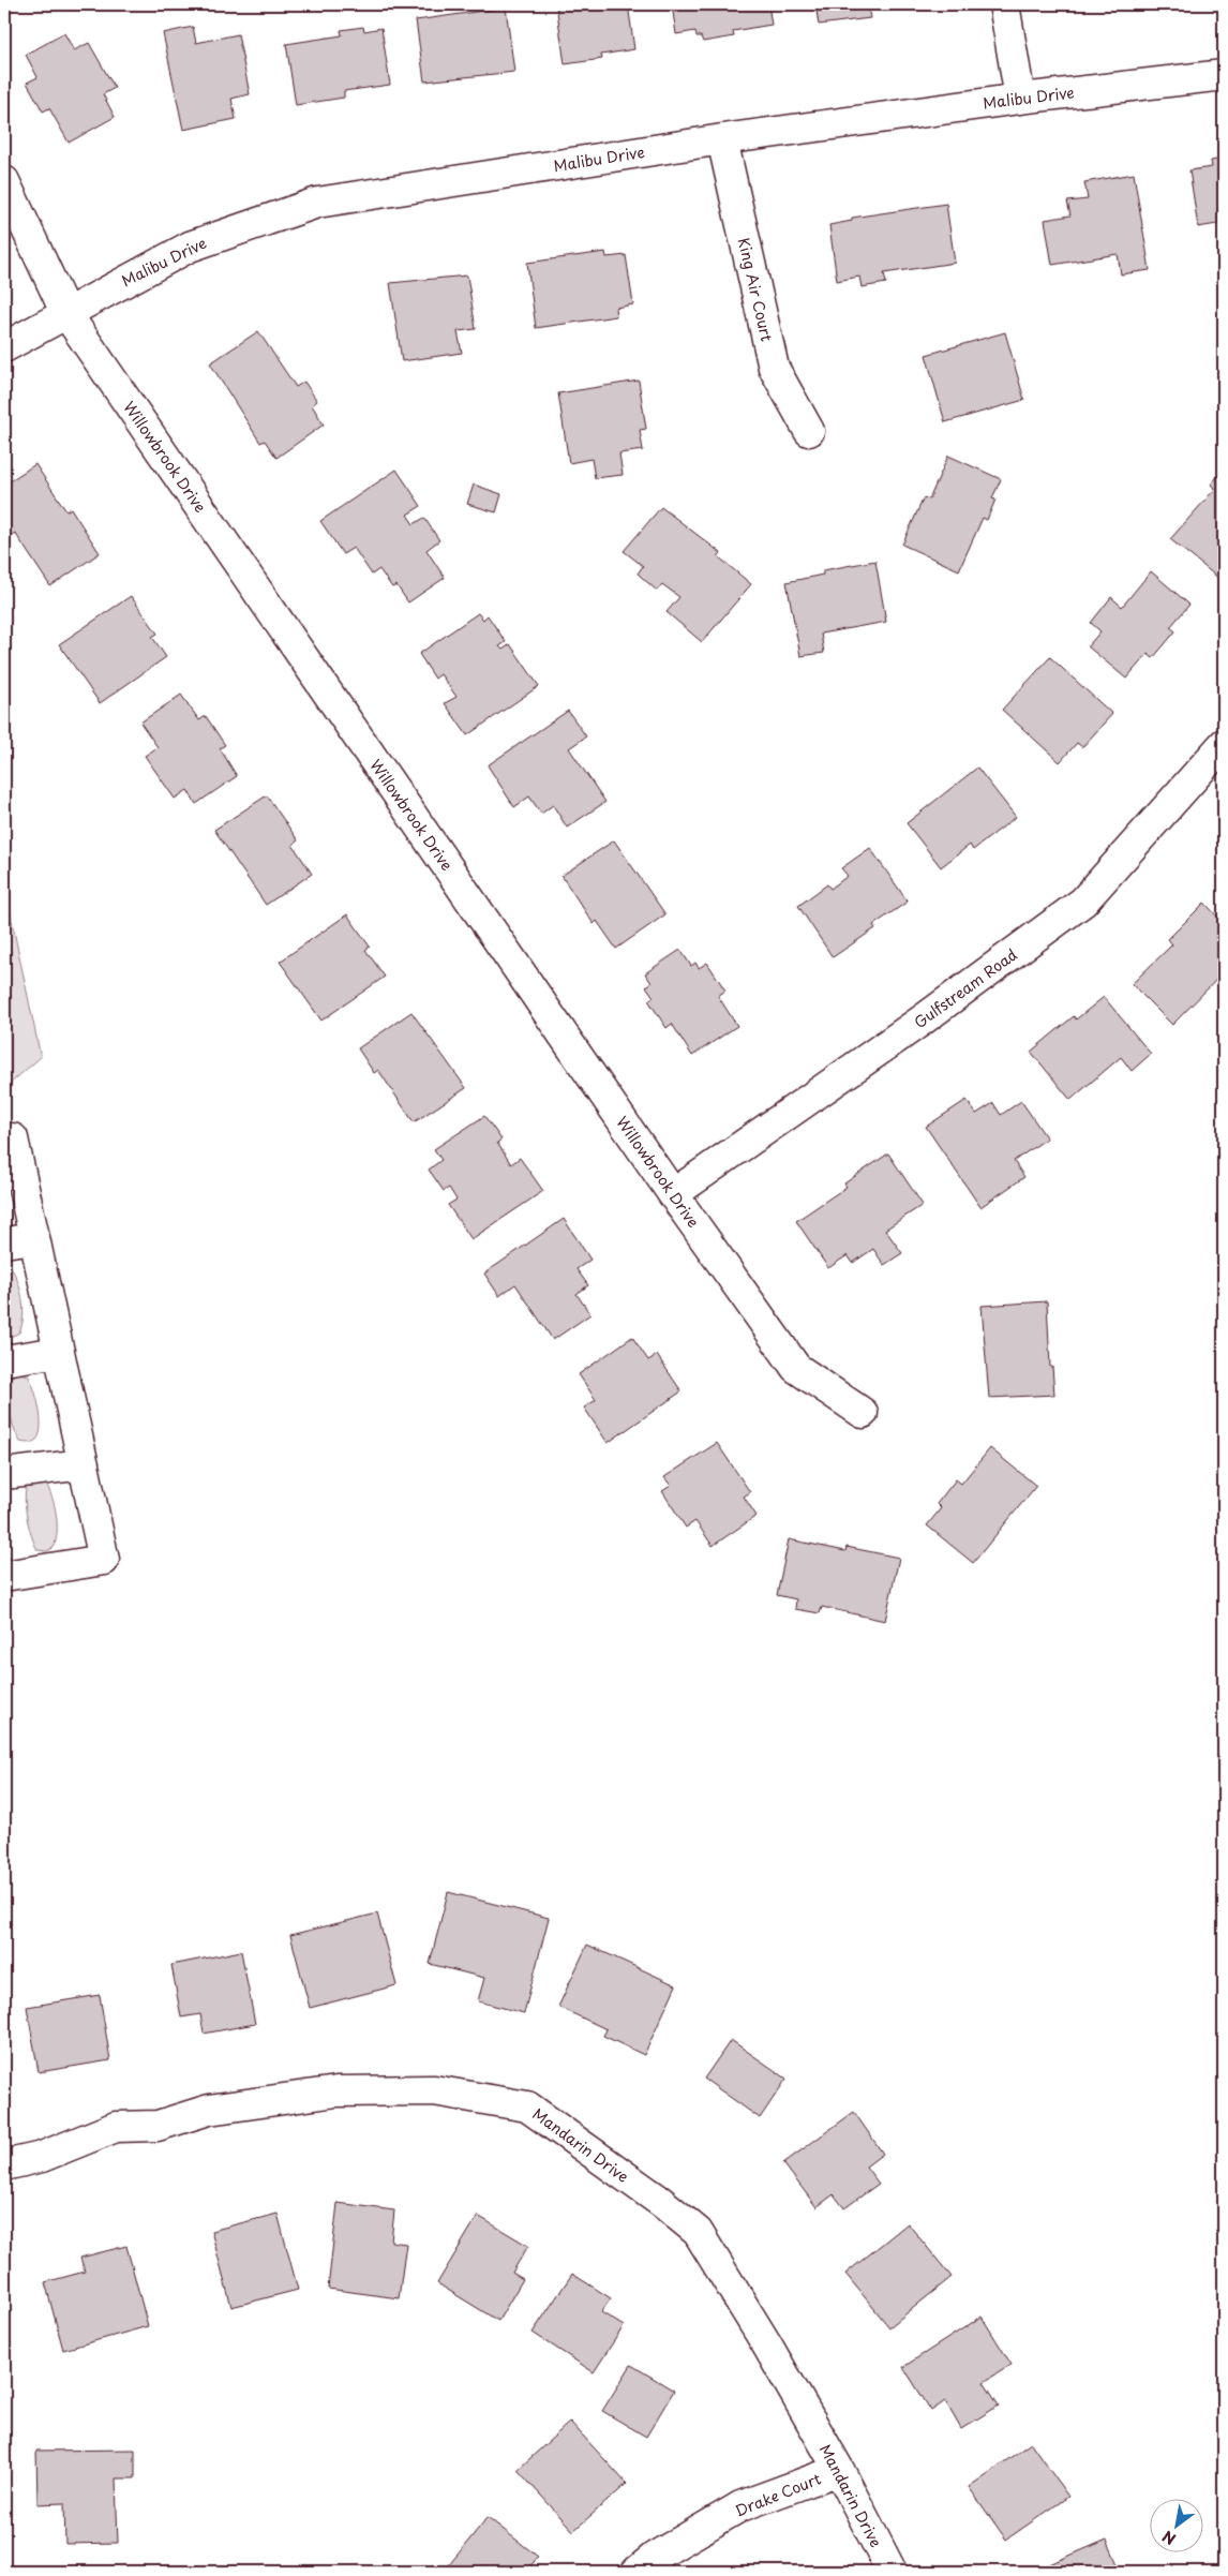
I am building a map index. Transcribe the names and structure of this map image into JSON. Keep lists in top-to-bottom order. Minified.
{"streets":{"street":["Malibu Drive","King Air Court","Willowbrook Drive","Gulfstream Road","Mandarin Drive","Drake Court"]},"crossings":[["Malibu Drive","King Air Court"],["Malibu Drive","Willowbrook Drive"],["Willowbrook Drive","Gulfstream Road"],["Mandarin Drive","Drake Court"]],"north":"bottom left"}
